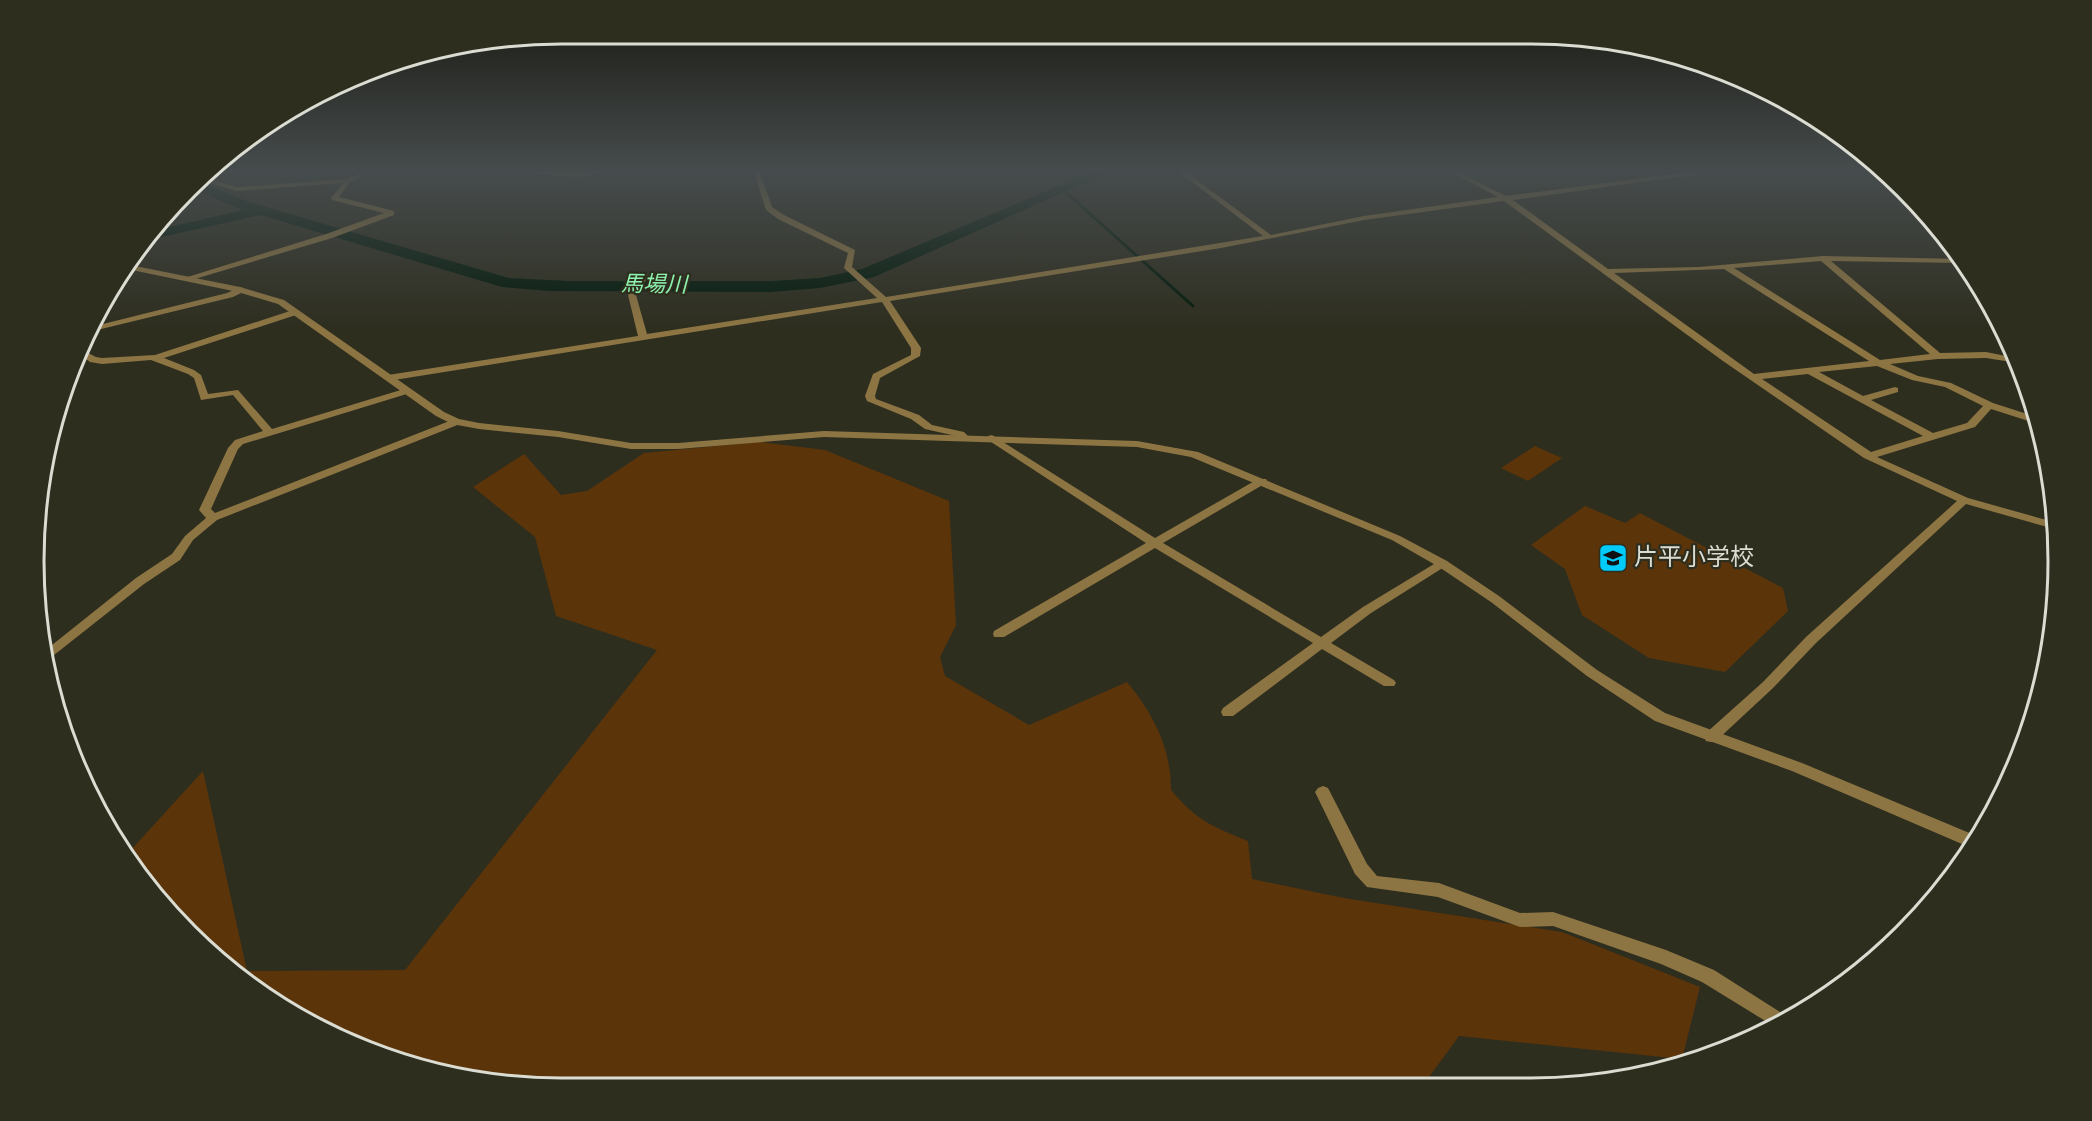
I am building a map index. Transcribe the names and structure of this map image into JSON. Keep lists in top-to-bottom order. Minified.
{"water":["馬場川"],"places":{"school or university":["片平小学校"]}}
